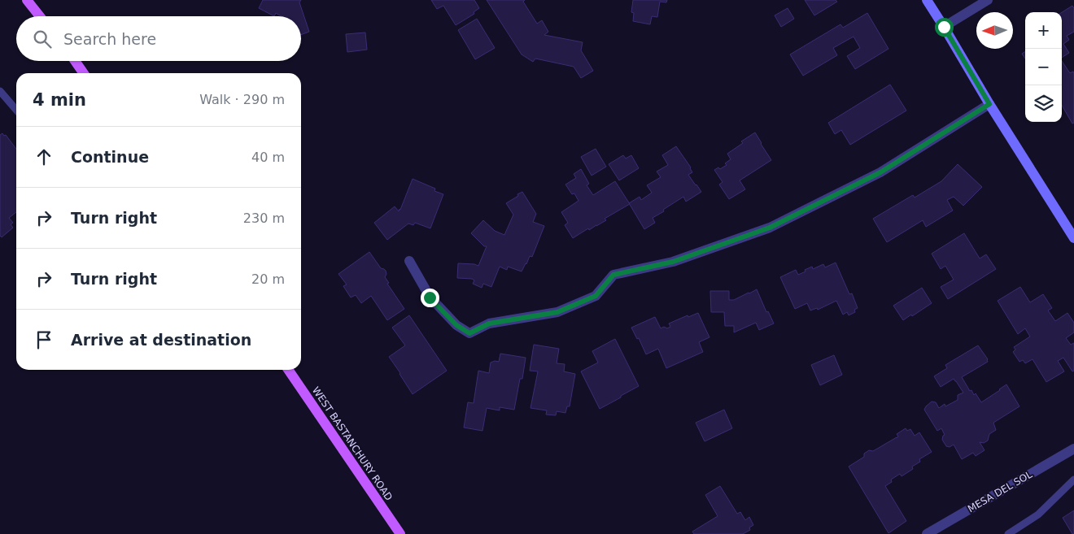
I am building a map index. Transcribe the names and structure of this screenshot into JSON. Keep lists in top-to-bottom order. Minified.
{"streets":{"main road":["WEST BASTANCHURY ROAD"],"street":["MESA DEL SOL"]},"north":"left","page":{"map_buttons":["+","−"],"search":"Search here","heading":["4 min","Walk · 290 m"],"list":[["Continue","40 m"],["Turn right","230 m"],["Turn right","20 m"],"Arrive at destination"]}}
